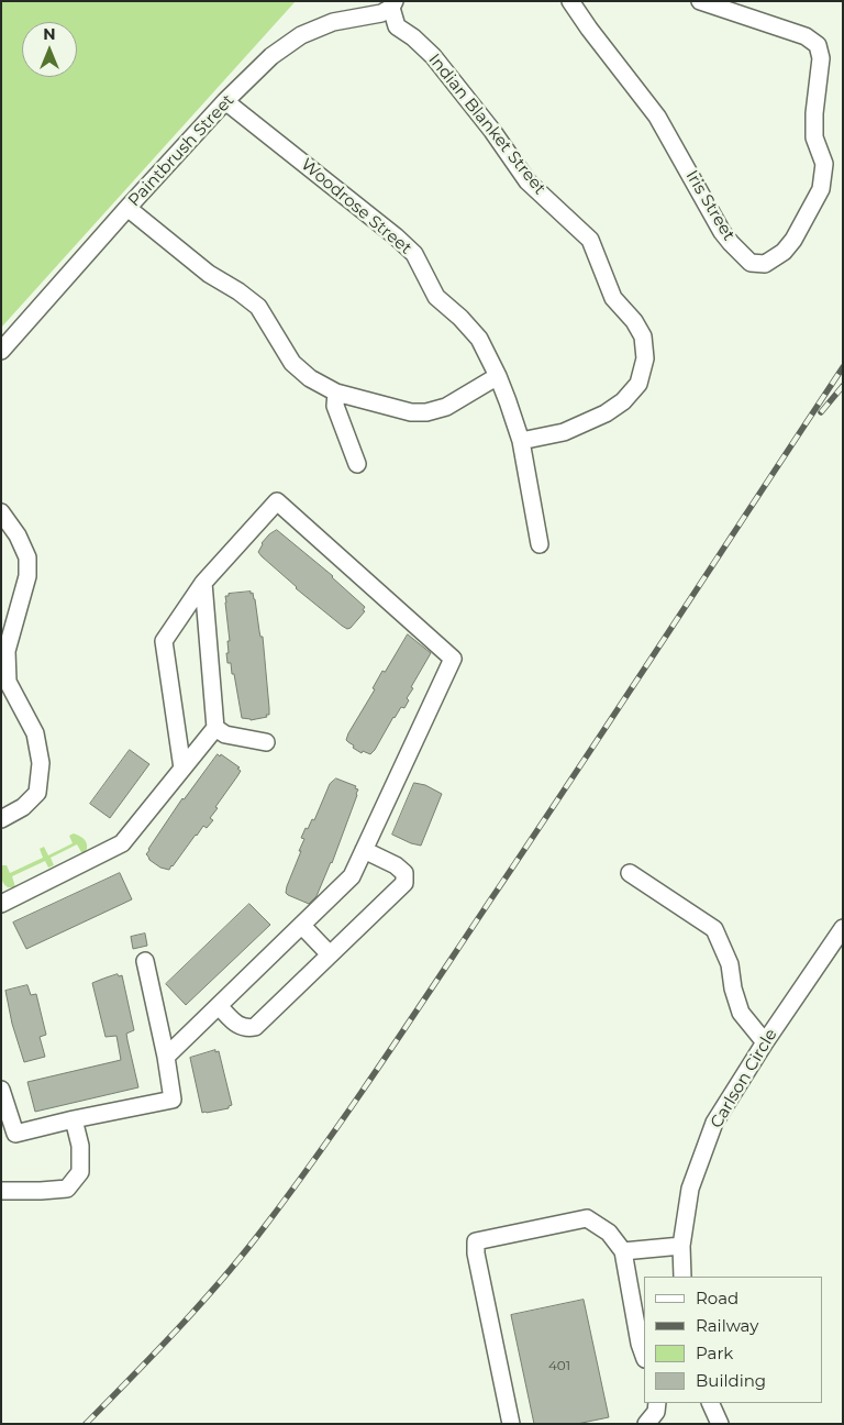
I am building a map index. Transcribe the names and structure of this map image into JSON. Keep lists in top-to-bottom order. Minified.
{"streets":{"street":["Indian Blanket Street","Paintbrush Street","Iris Street","Woodrose Street","Carlson Circle"]},"crossings":[["Indian Blanket Street","Paintbrush Street"],["Indian Blanket Street","Woodrose Street"],["Paintbrush Street","Woodrose Street"]],"house_numbers":["401"],"legend":["Road","Railway","Park","Building"],"north":"top"}
